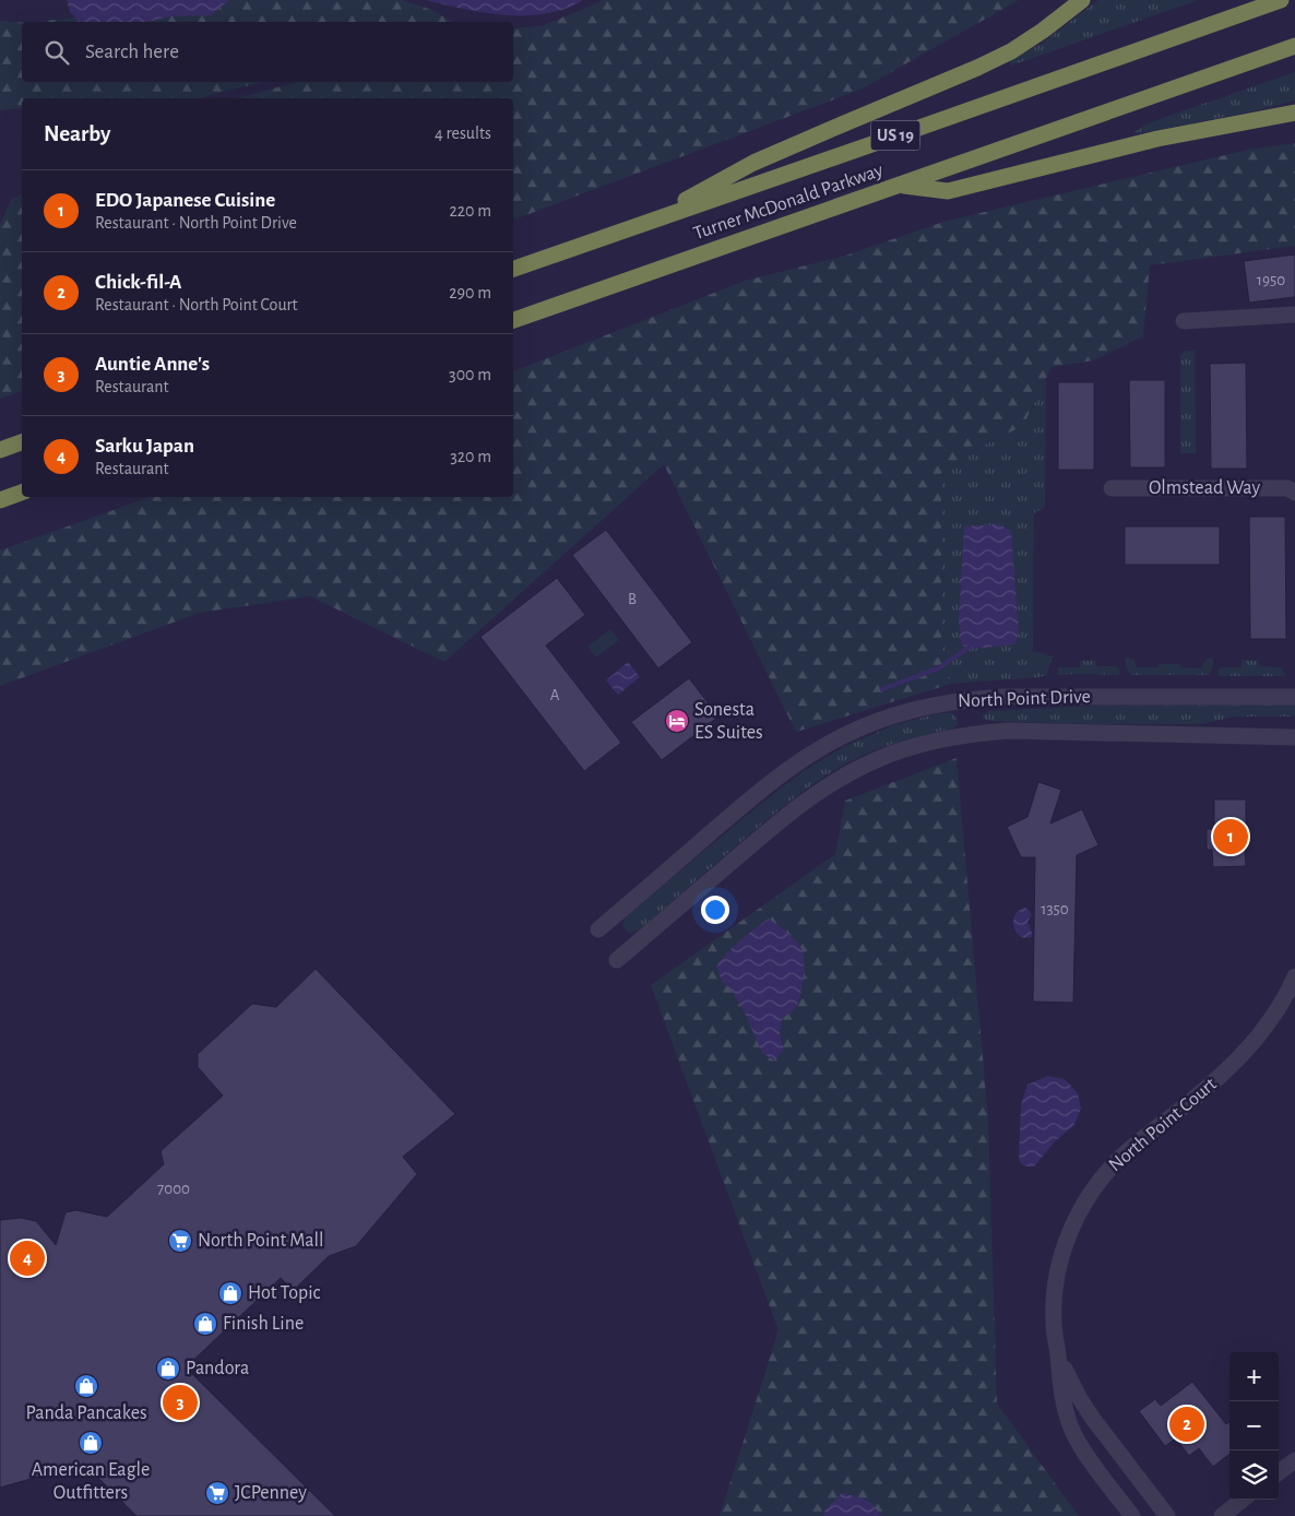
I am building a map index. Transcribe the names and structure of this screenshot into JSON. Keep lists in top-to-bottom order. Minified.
{"streets":{"highway":["US 19","Turner McDonald Parkway"],"street":["Olmstead Way","North Point Drive","North Point Court"]},"places":{"hotel":["Sonesta ES Suites"],"supermarket":["North Point Mall","JCPenney"],"shop":["Hot Topic","Finish Line","Pandora","Panda Pancakes","American Eagle Outfitters"]},"house_numbers":["1950","B","A","1350","7000"],"page":{"search":"Search here","heading":["Nearby","4 results"],"list":[{"mark":"1","name":"EDO Japanese Cuisine","note":"Restaurant · North Point Drive","value":"220 m"},{"mark":"2","name":"Chick-fil-A","note":"Restaurant · North Point Court","value":"290 m"},{"mark":"3","name":"Auntie Anne's","note":"Restaurant","value":"300 m"},{"mark":"4","name":"Sarku Japan","note":"Restaurant","value":"320 m"}],"pins":["1","4","3","2"],"map_buttons":["+","−"]}}
